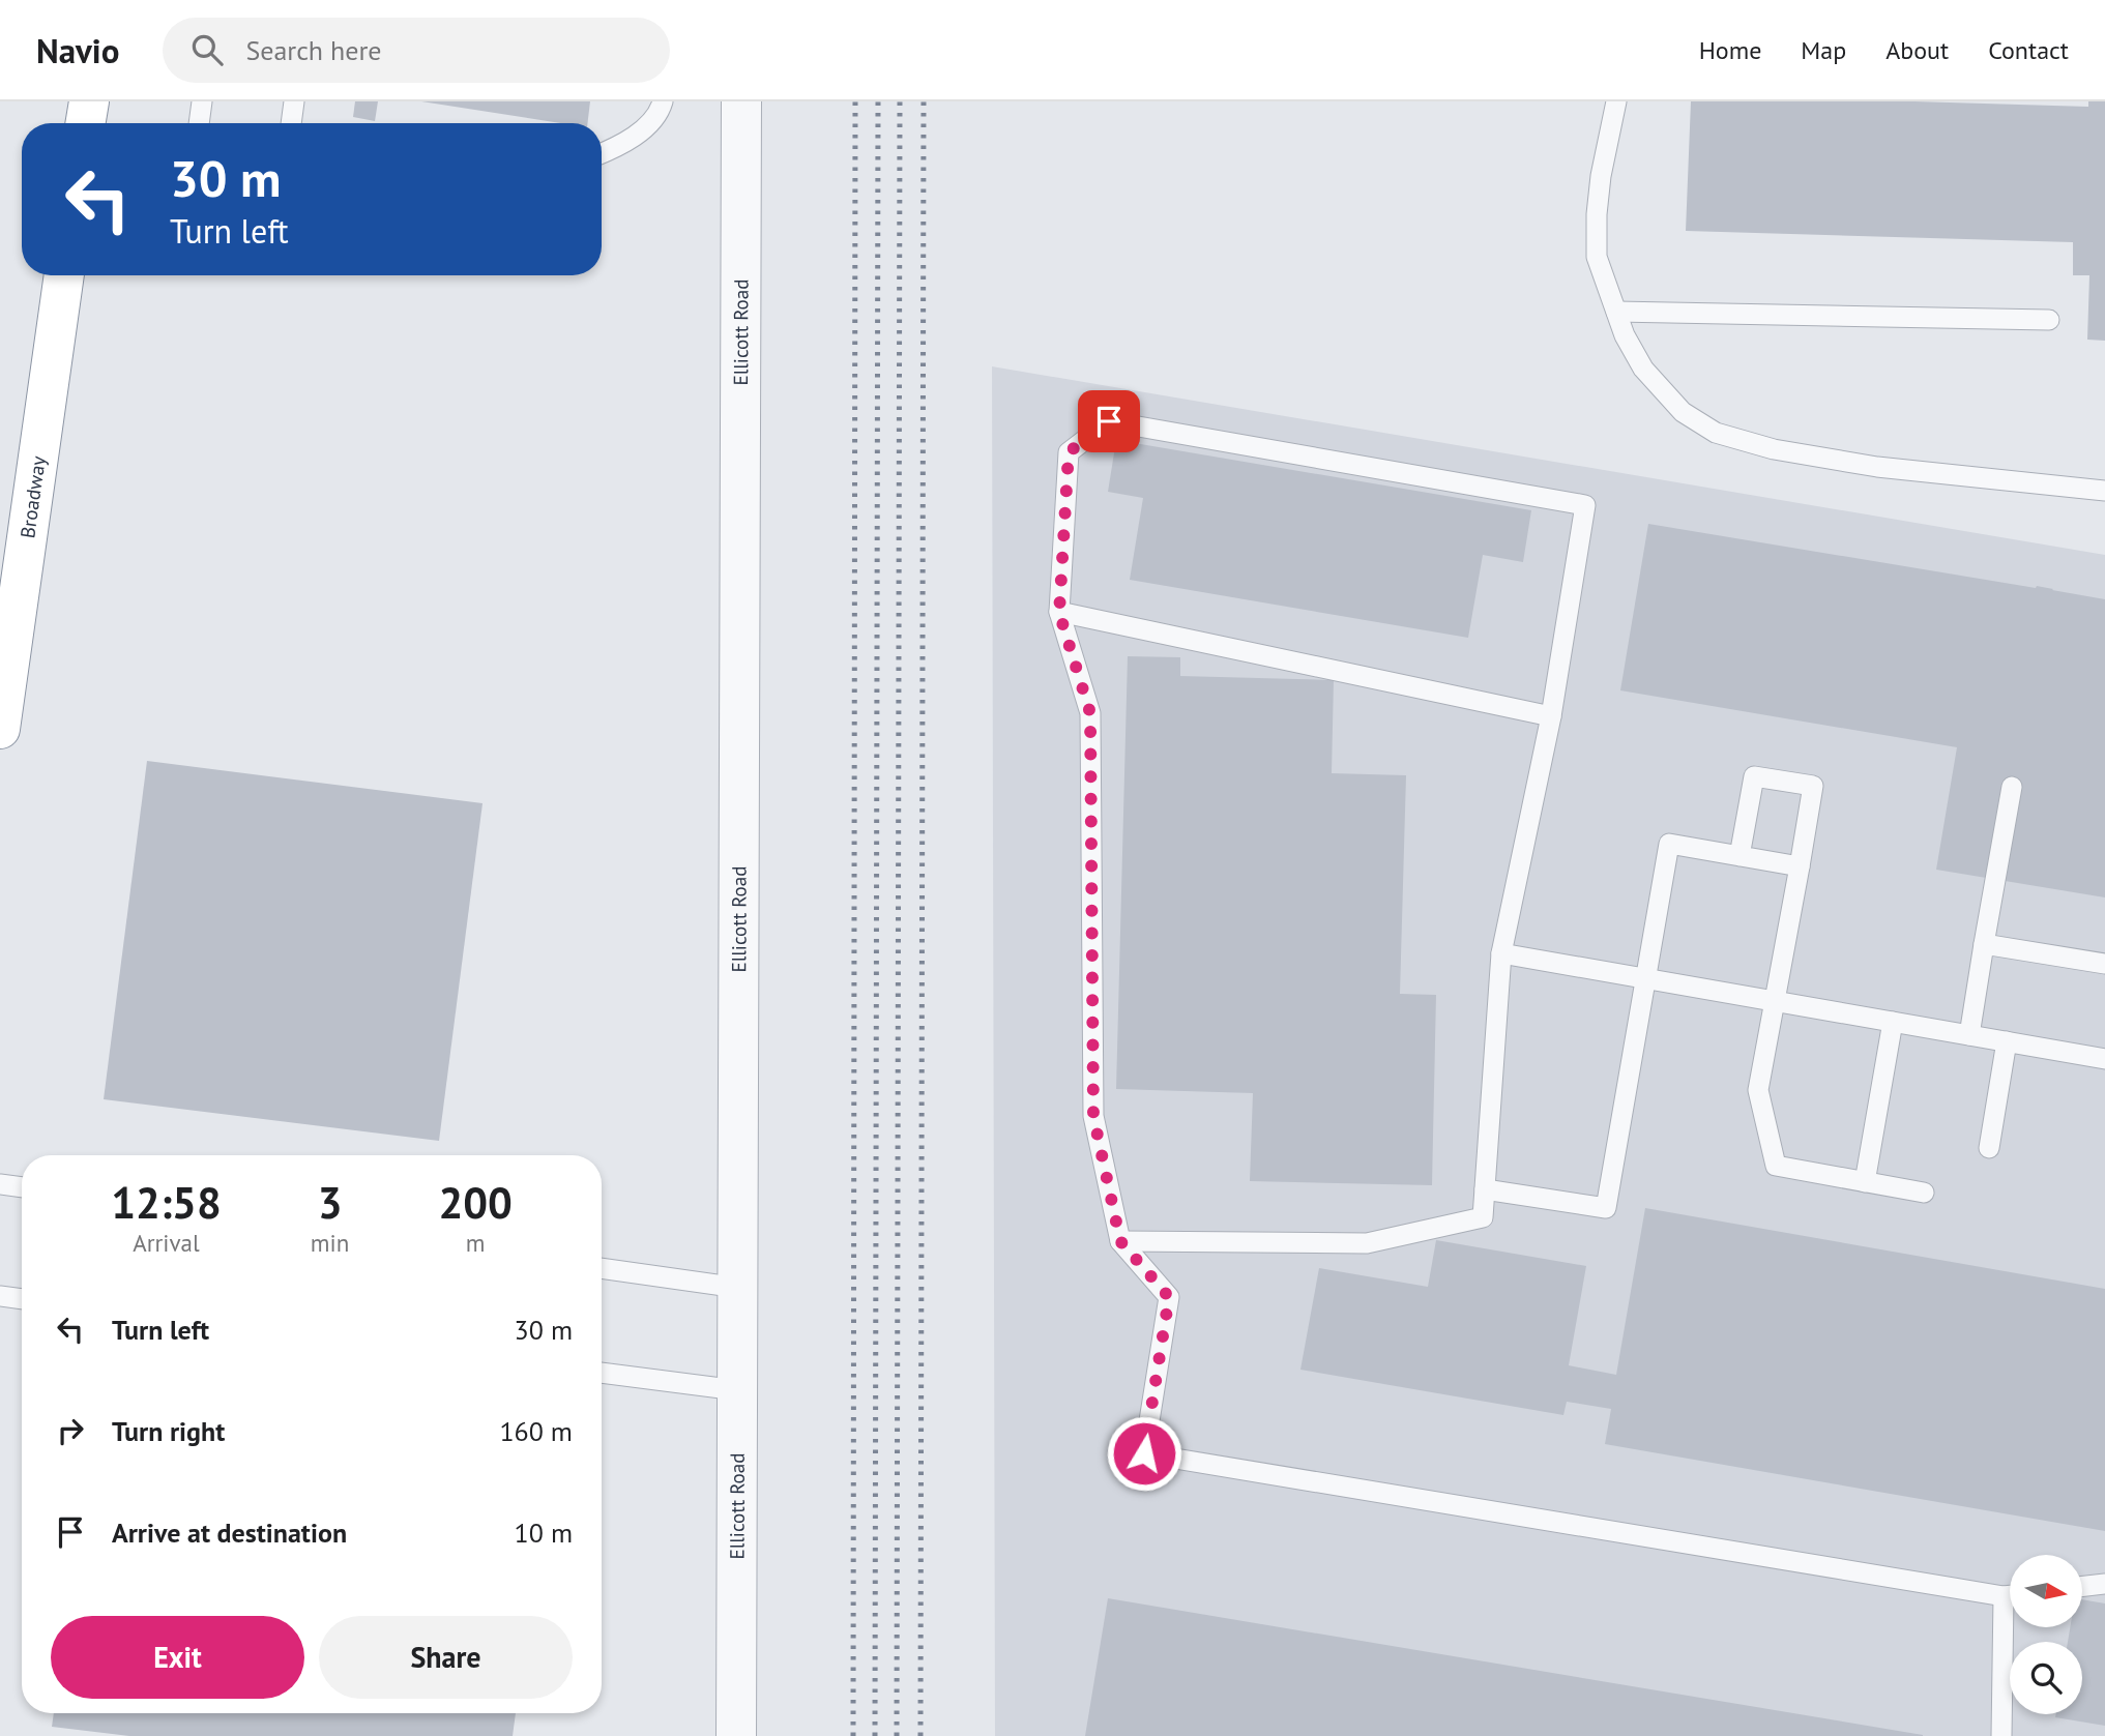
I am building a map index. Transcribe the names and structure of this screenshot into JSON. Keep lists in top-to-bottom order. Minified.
{"streets":{"highway":["Broadway"],"street":["Ellicott Road"]},"north":"right","page":{"header":"Navio","search":"Search here","nav":["Home","Map","About","Contact"],"turn":["30 m","Turn left"],"eta":["12:58","Arrival","3","min","200","m"],"list":[{"name":"Turn left","value":"30 m"},{"name":"Turn right","value":"160 m"},{"name":"Arrive at destination","value":"10 m"}],"buttons":["Exit","Share"]}}
